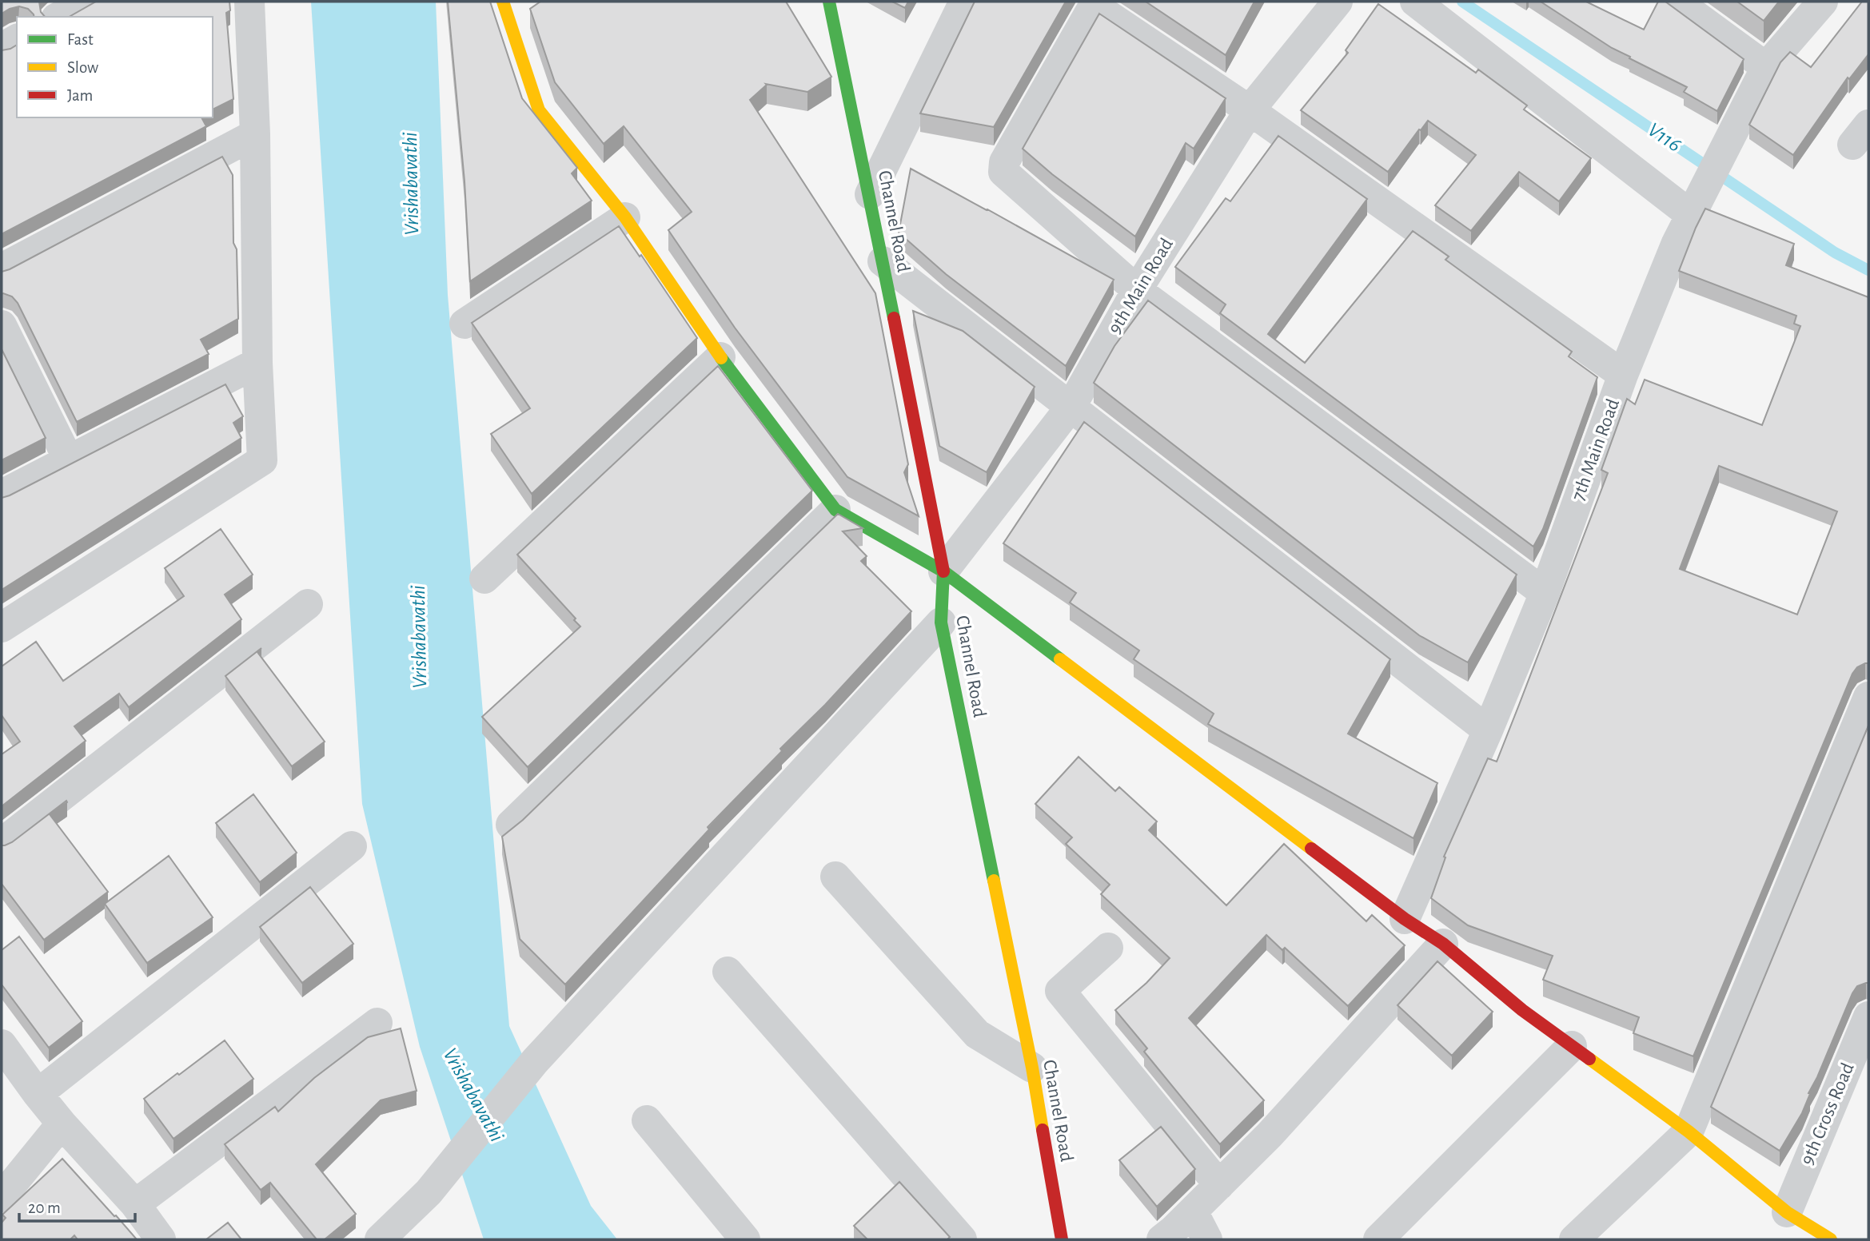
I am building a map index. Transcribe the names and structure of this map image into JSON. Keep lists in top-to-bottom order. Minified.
{"streets":{"street":["Channel Road","9th Main Road","7th Main Road","9th Cross Road"]},"crossings":[["Channel Road","9th Main Road"]],"water":["V116","Vrishabavathi"],"legend":["Fast","Slow","Jam"],"scale_bar":"20 m"}
